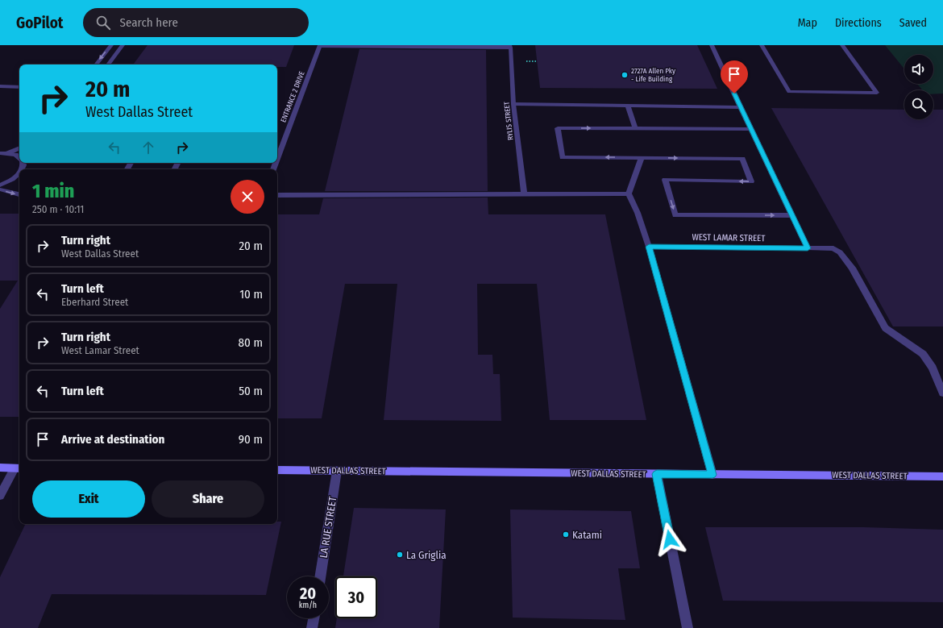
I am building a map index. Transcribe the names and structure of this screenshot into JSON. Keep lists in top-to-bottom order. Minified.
{"streets":{"main road":["WEST DALLAS STREET"],"street":["ENTRANCE 2 DRIVE","RYLIS STREET","WEST LAMAR STREET","LA RUE STREET"]},"crossings":[["WEST DALLAS STREET","LA RUE STREET"]],"places":["2727A Allen Pky - Life Building","Katami","La Griglia"],"page":{"header":"GoPilot","search":"Search here","nav":["Map","Directions","Saved"],"turn":["20 m","West Dallas Street"],"heading":["1 min","250 m · 10:11"],"list":[{"name":"Turn right","note":"West Dallas Street","value":"20 m"},{"name":"Turn left","note":"Eberhard Street","value":"10 m"},{"name":"Turn right","note":"West Lamar Street","value":"80 m"},{"name":"Turn left","value":"50 m"},{"name":"Arrive at destination","value":"90 m"}],"buttons":["Exit","Share"],"speed":"20 km/h","limit":"30"}}
